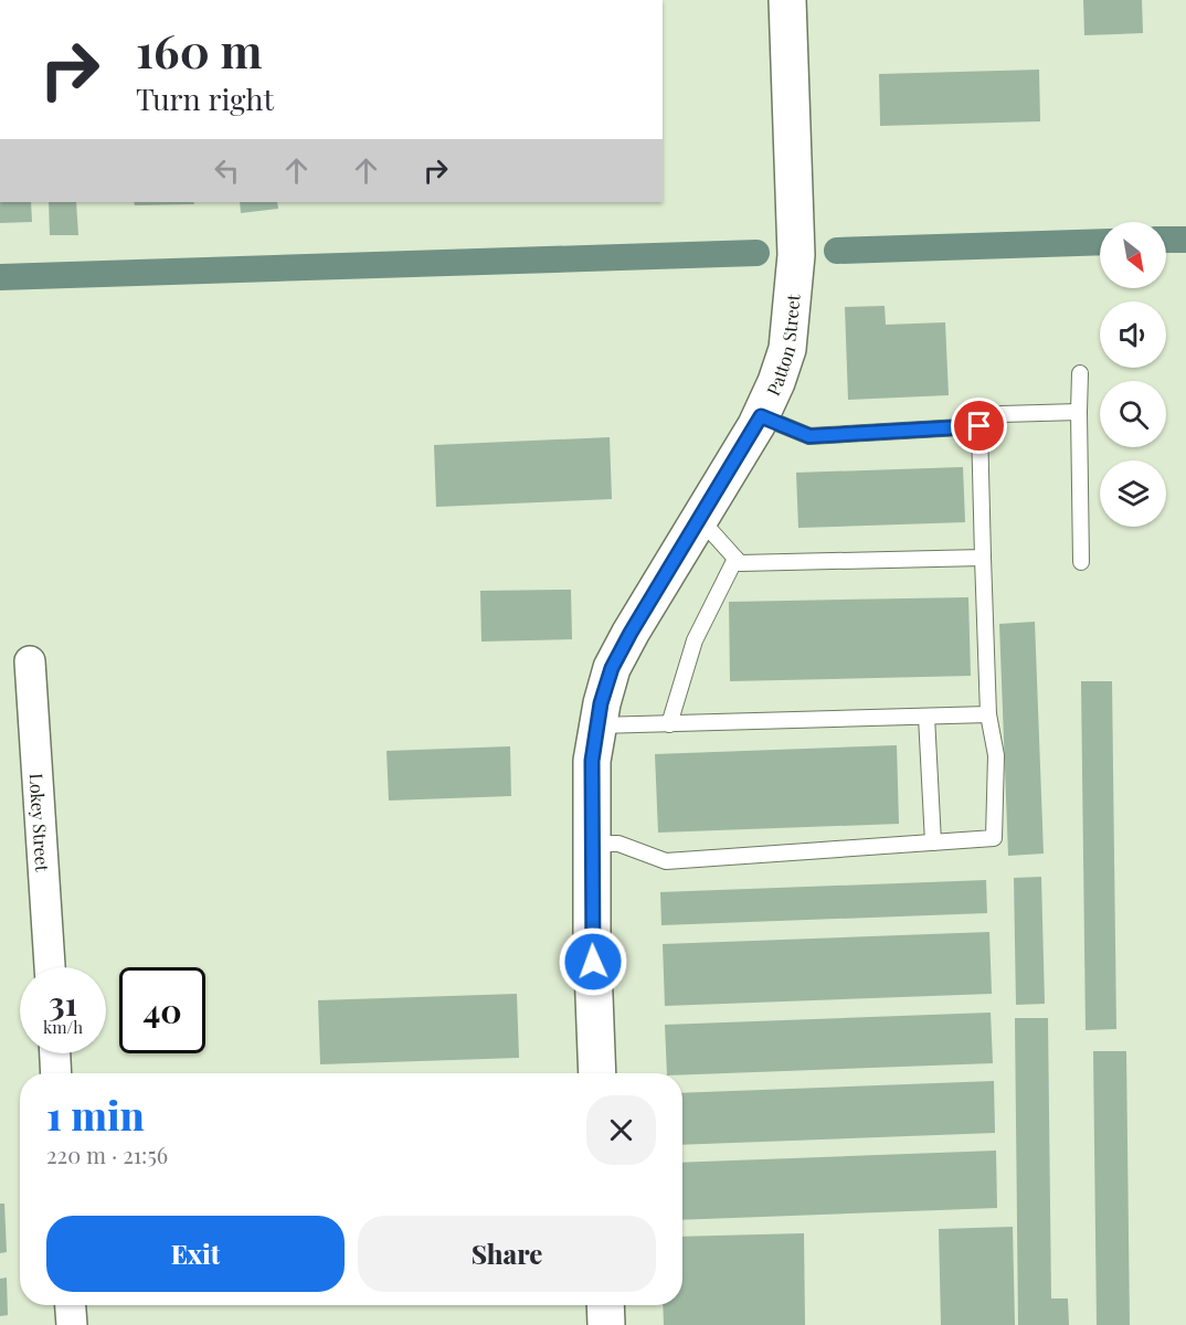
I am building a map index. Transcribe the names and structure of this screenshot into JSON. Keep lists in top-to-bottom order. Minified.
{"streets":{"street":["Patton Street","Lokey Street"]},"north":"bottom right","page":{"turn":["160 m","Turn right"],"speed":"31 km/h","limit":"40","heading":["1 min","220 m · 21:56"],"buttons":["Exit","Share"]}}
